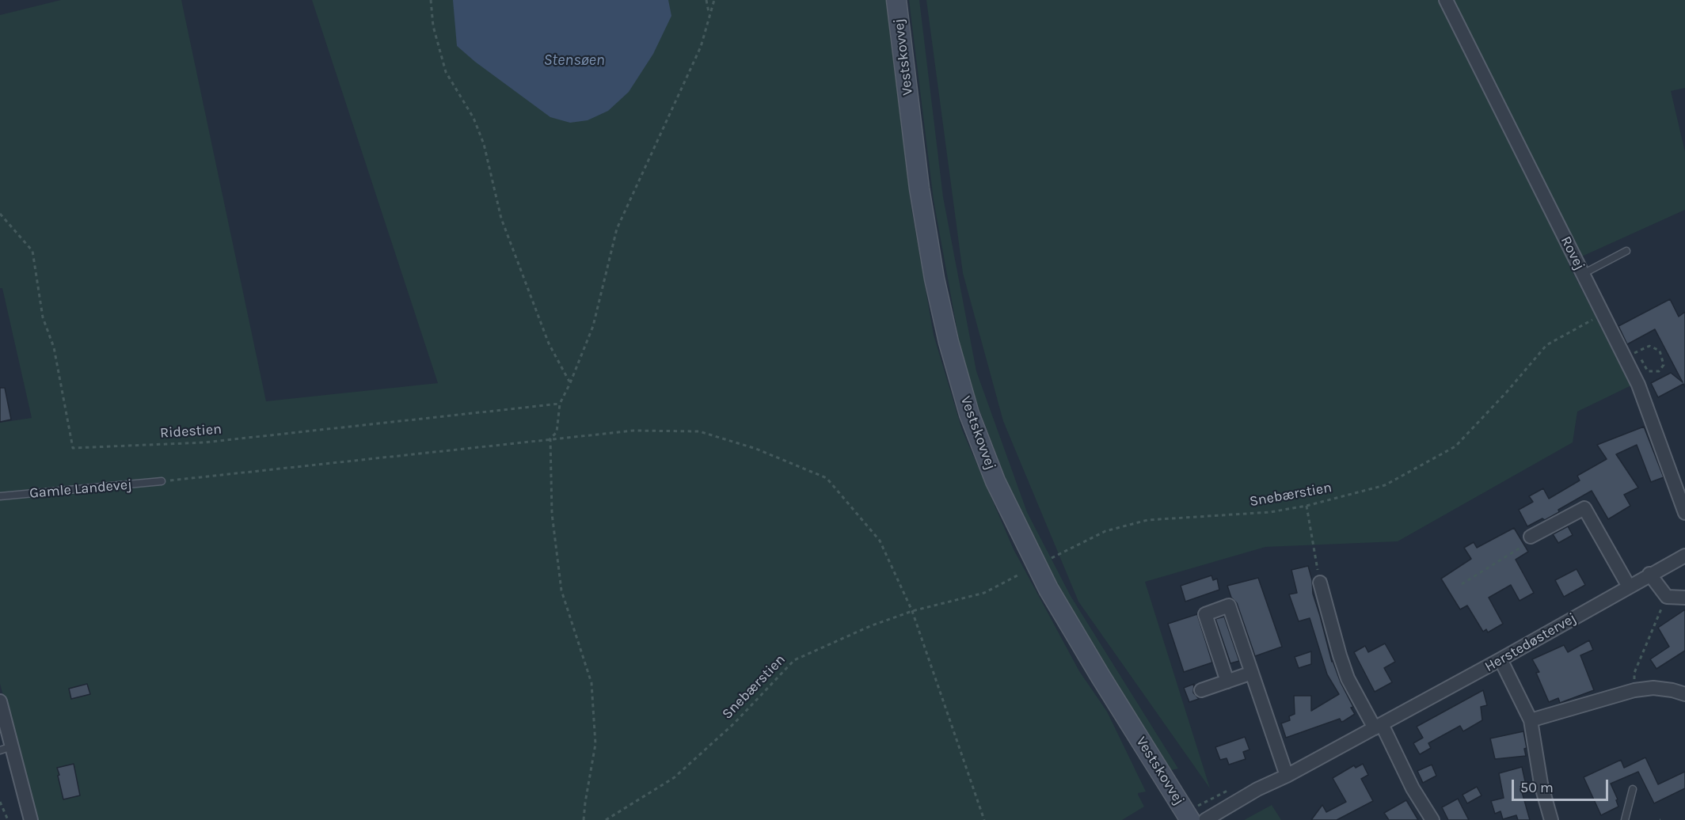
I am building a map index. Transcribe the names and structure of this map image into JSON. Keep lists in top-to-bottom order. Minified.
{"streets":{"street":["Vestskovvej","Rovej","Herstedøstervej"],"lane":["Gamle Landevej"],"path":["Ridestien","Snebærstien"]},"crossings":[["Rovej","Snebærstien"]],"water":["Stensøen"],"scale_bar":"50 m"}
